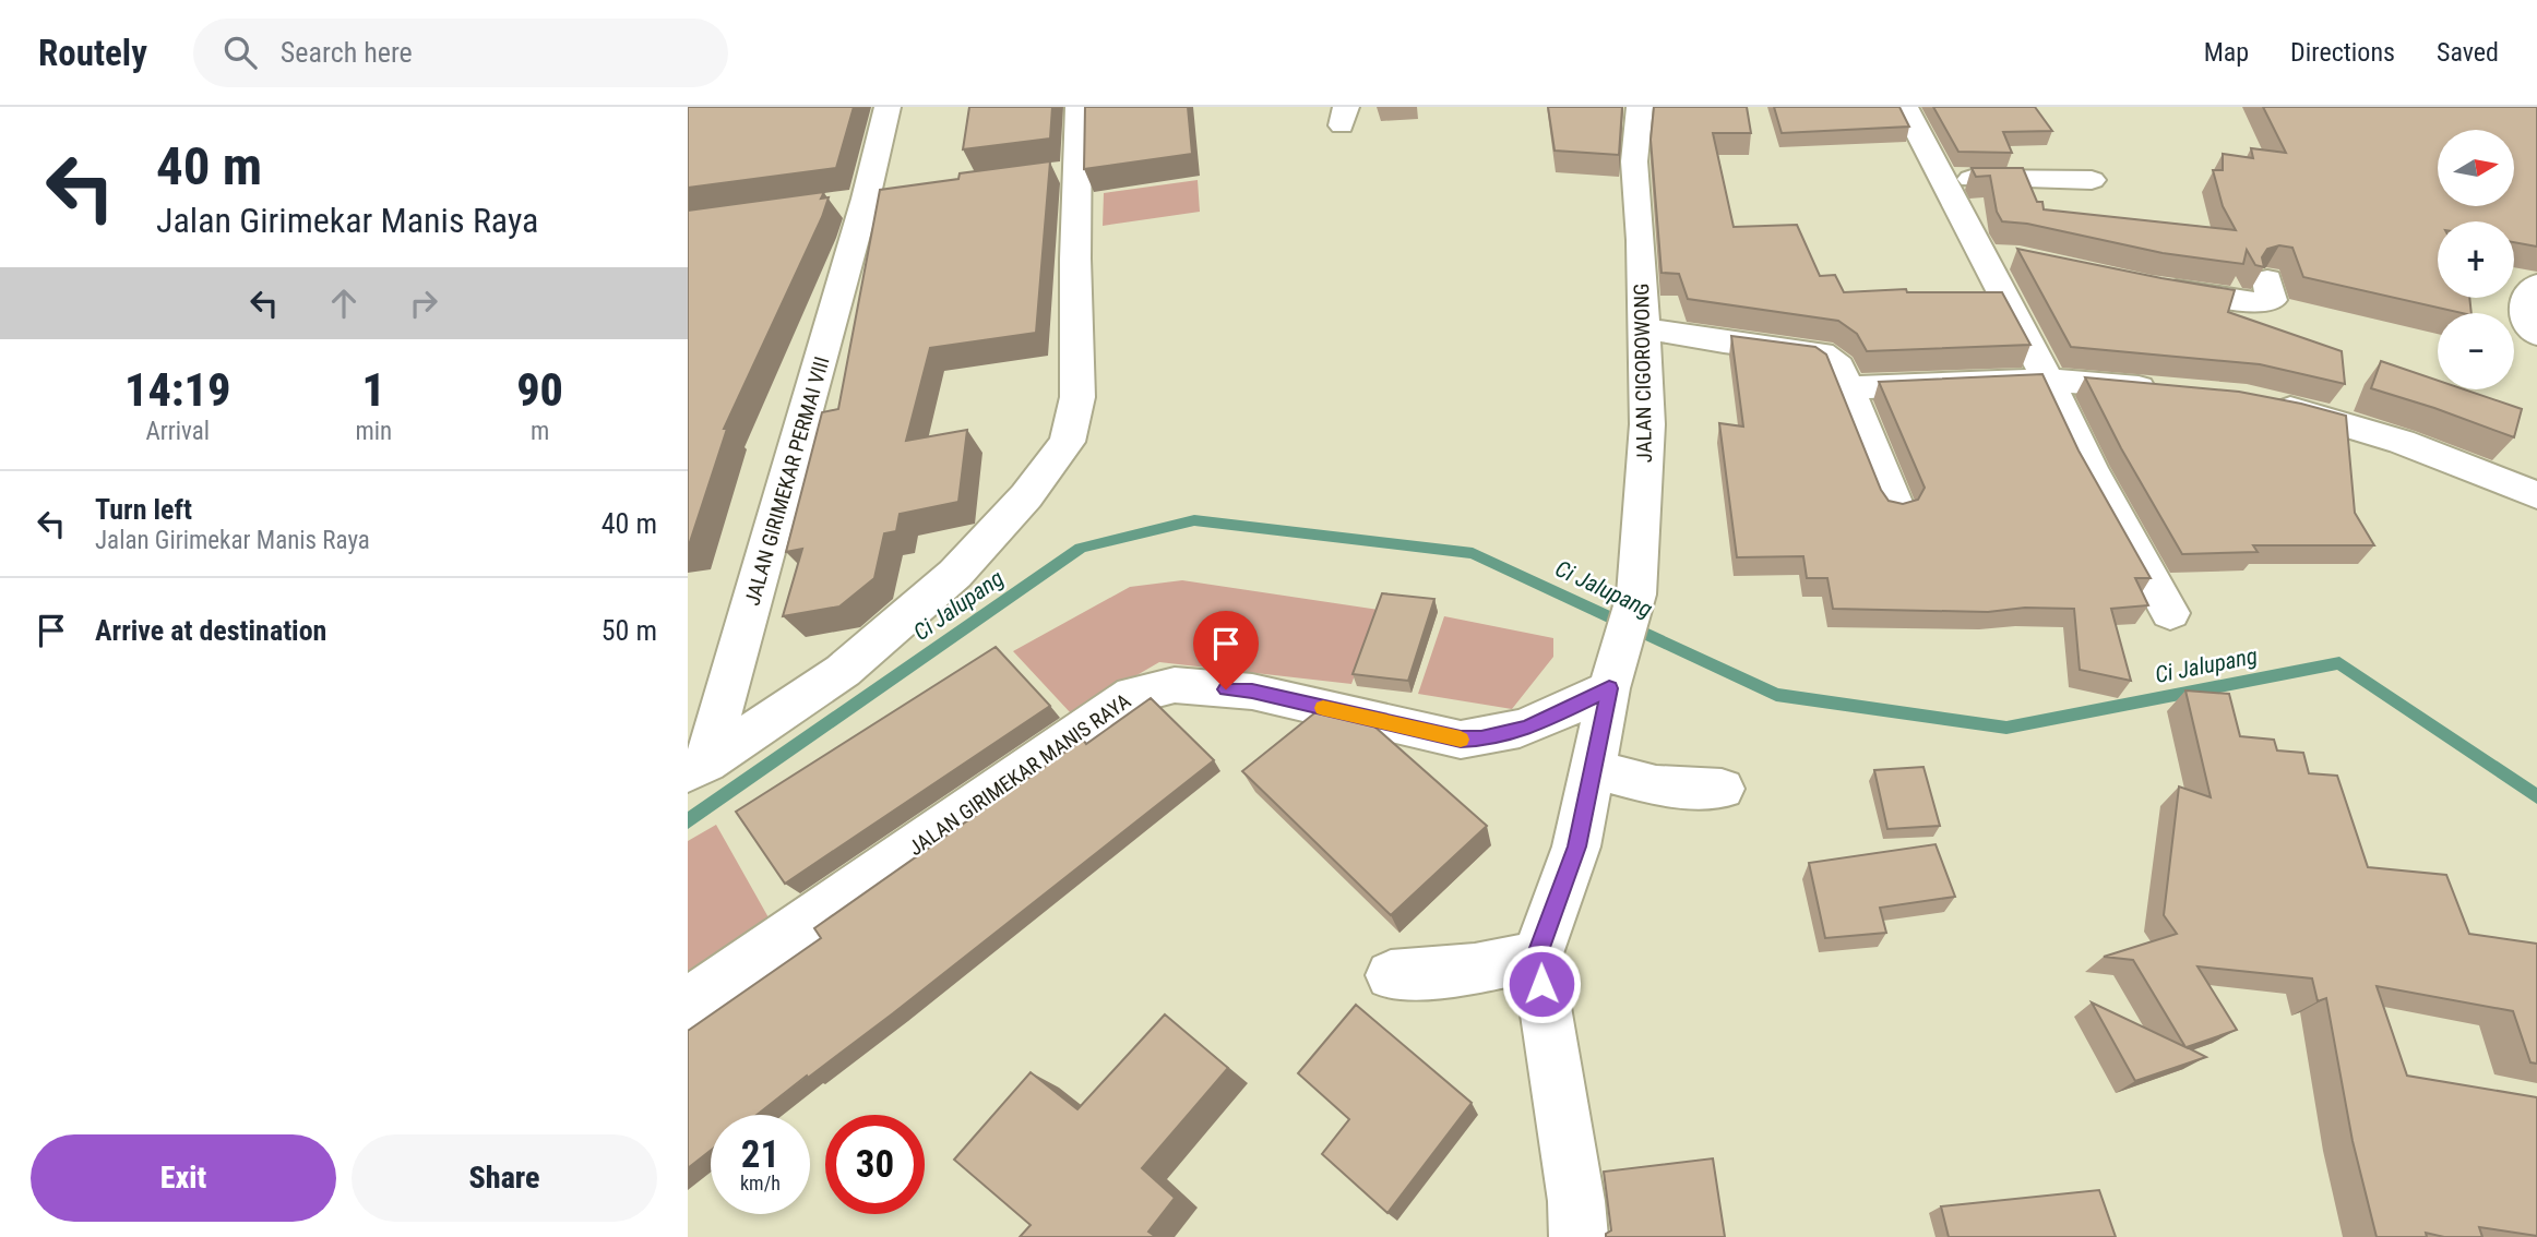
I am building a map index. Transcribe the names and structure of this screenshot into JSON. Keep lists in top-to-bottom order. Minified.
{"streets":{"street":["JALAN CIGOROWONG","JALAN GIRIMEKAR PERMAI VIII","JALAN GIRIMEKAR MANIS RAYA"]},"crossings":[["JALAN CIGOROWONG","JALAN GIRIMEKAR MANIS RAYA"]],"water":["Ci Jalupang"],"north":"right","page":{"header":"Routely","search":"Search here","nav":["Map","Directions","Saved"],"turn":["40 m","Jalan Girimekar Manis Raya"],"map_buttons":["+","−"],"eta":["14:19","Arrival","1","min","90","m"],"list":[{"name":"Turn left","note":"Jalan Girimekar Manis Raya","value":"40 m"},{"name":"Arrive at destination","value":"50 m"}],"speed":"21 km/h","limit":"30","buttons":["Exit","Share"]}}
